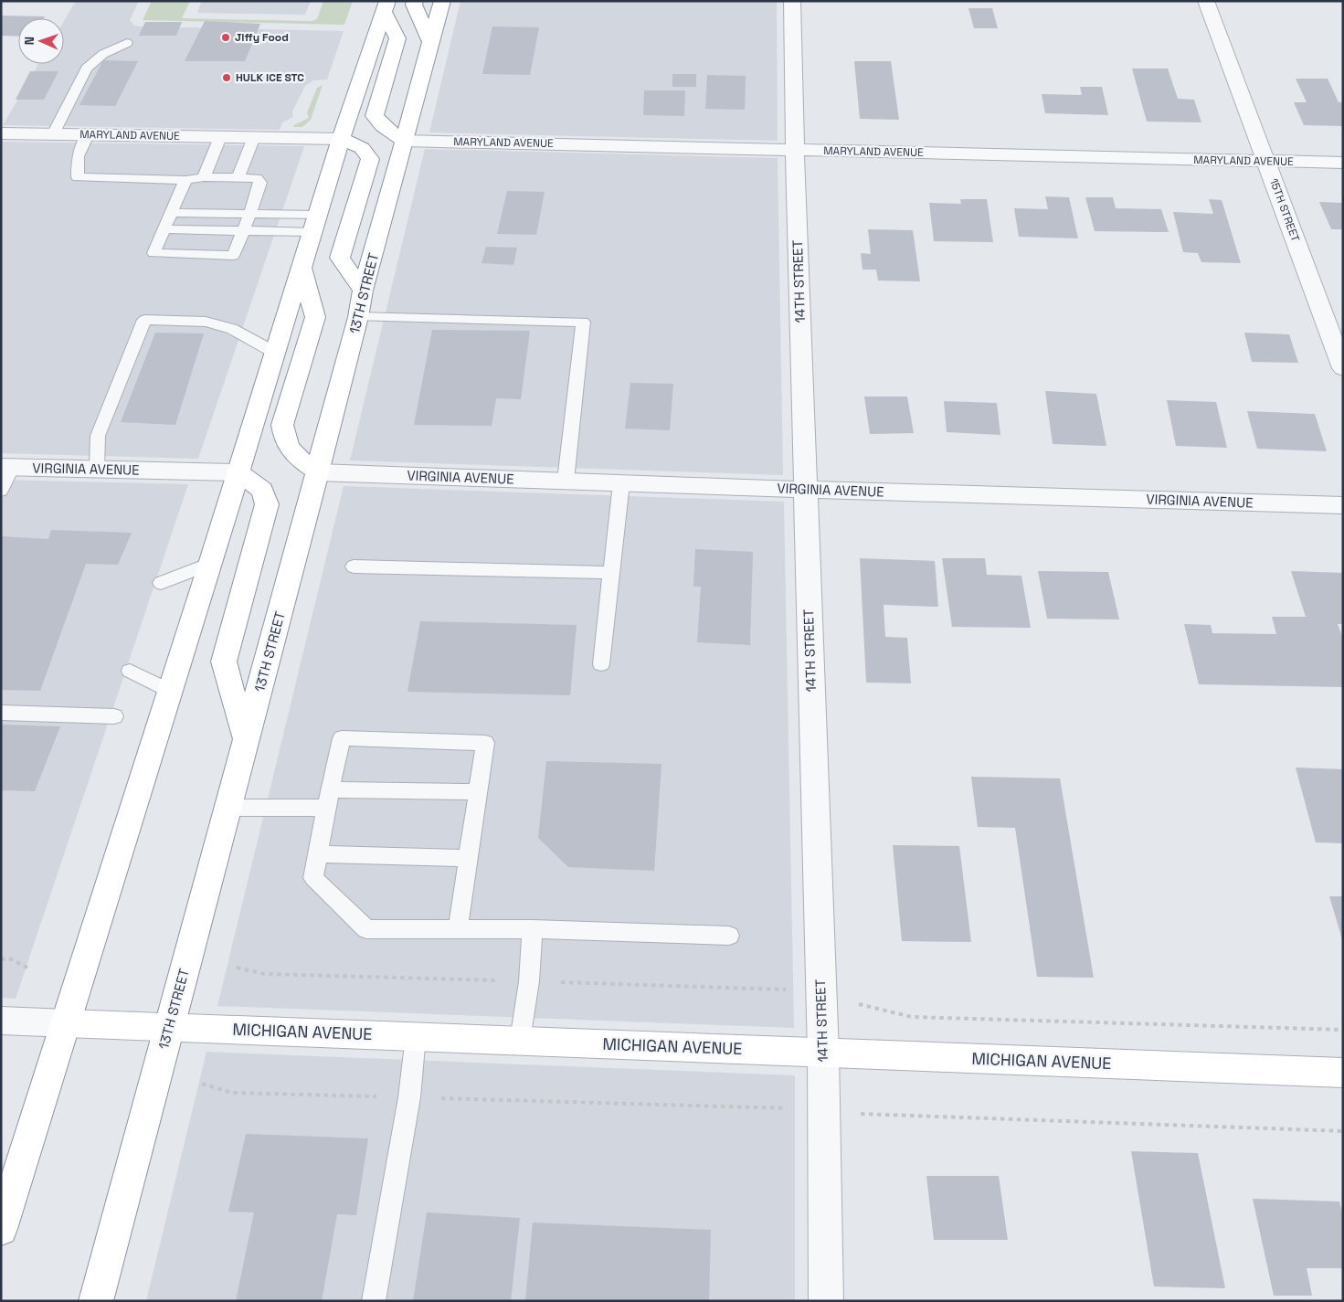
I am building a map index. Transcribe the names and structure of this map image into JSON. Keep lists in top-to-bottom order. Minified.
{"streets":{"main road":["13TH STREET","MICHIGAN AVENUE"],"street":["MARYLAND AVENUE","15TH STREET","14TH STREET","VIRGINIA AVENUE"]},"crossings":[["MARYLAND AVENUE","15TH STREET"],["MARYLAND AVENUE","14TH STREET"],["MARYLAND AVENUE","13TH STREET"],["14TH STREET","VIRGINIA AVENUE"],["14TH STREET","MICHIGAN AVENUE"],["13TH STREET","VIRGINIA AVENUE"],["13TH STREET","MICHIGAN AVENUE"]],"places":["Jiffy Food","HULK ICE STC"],"north":"left"}
